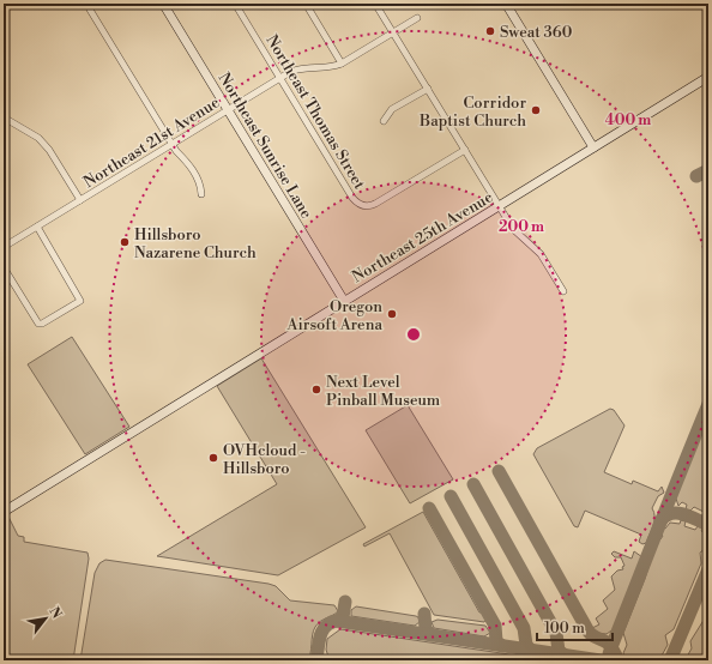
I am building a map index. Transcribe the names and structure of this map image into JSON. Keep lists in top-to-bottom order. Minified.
{"streets":{"main road":["Northeast Sunrise Lane","Northeast 25th Avenue"],"street":["Northeast Thomas Street","Northeast 21st Avenue"]},"crossings":[["Northeast Thomas Street","Northeast 21st Avenue"],["Northeast 21st Avenue","Northeast Sunrise Lane"],["Northeast Sunrise Lane","Northeast 25th Avenue"]],"places":["Sweat 360","Corridor Baptist Church","Hillsboro Nazarene Church","Oregon Airsoft Arena","Next Level Pinball Museum","OVHcloud - Hillsboro"],"scale_bar":"100 m","north":"top right","rings":["400 m","200 m"]}
